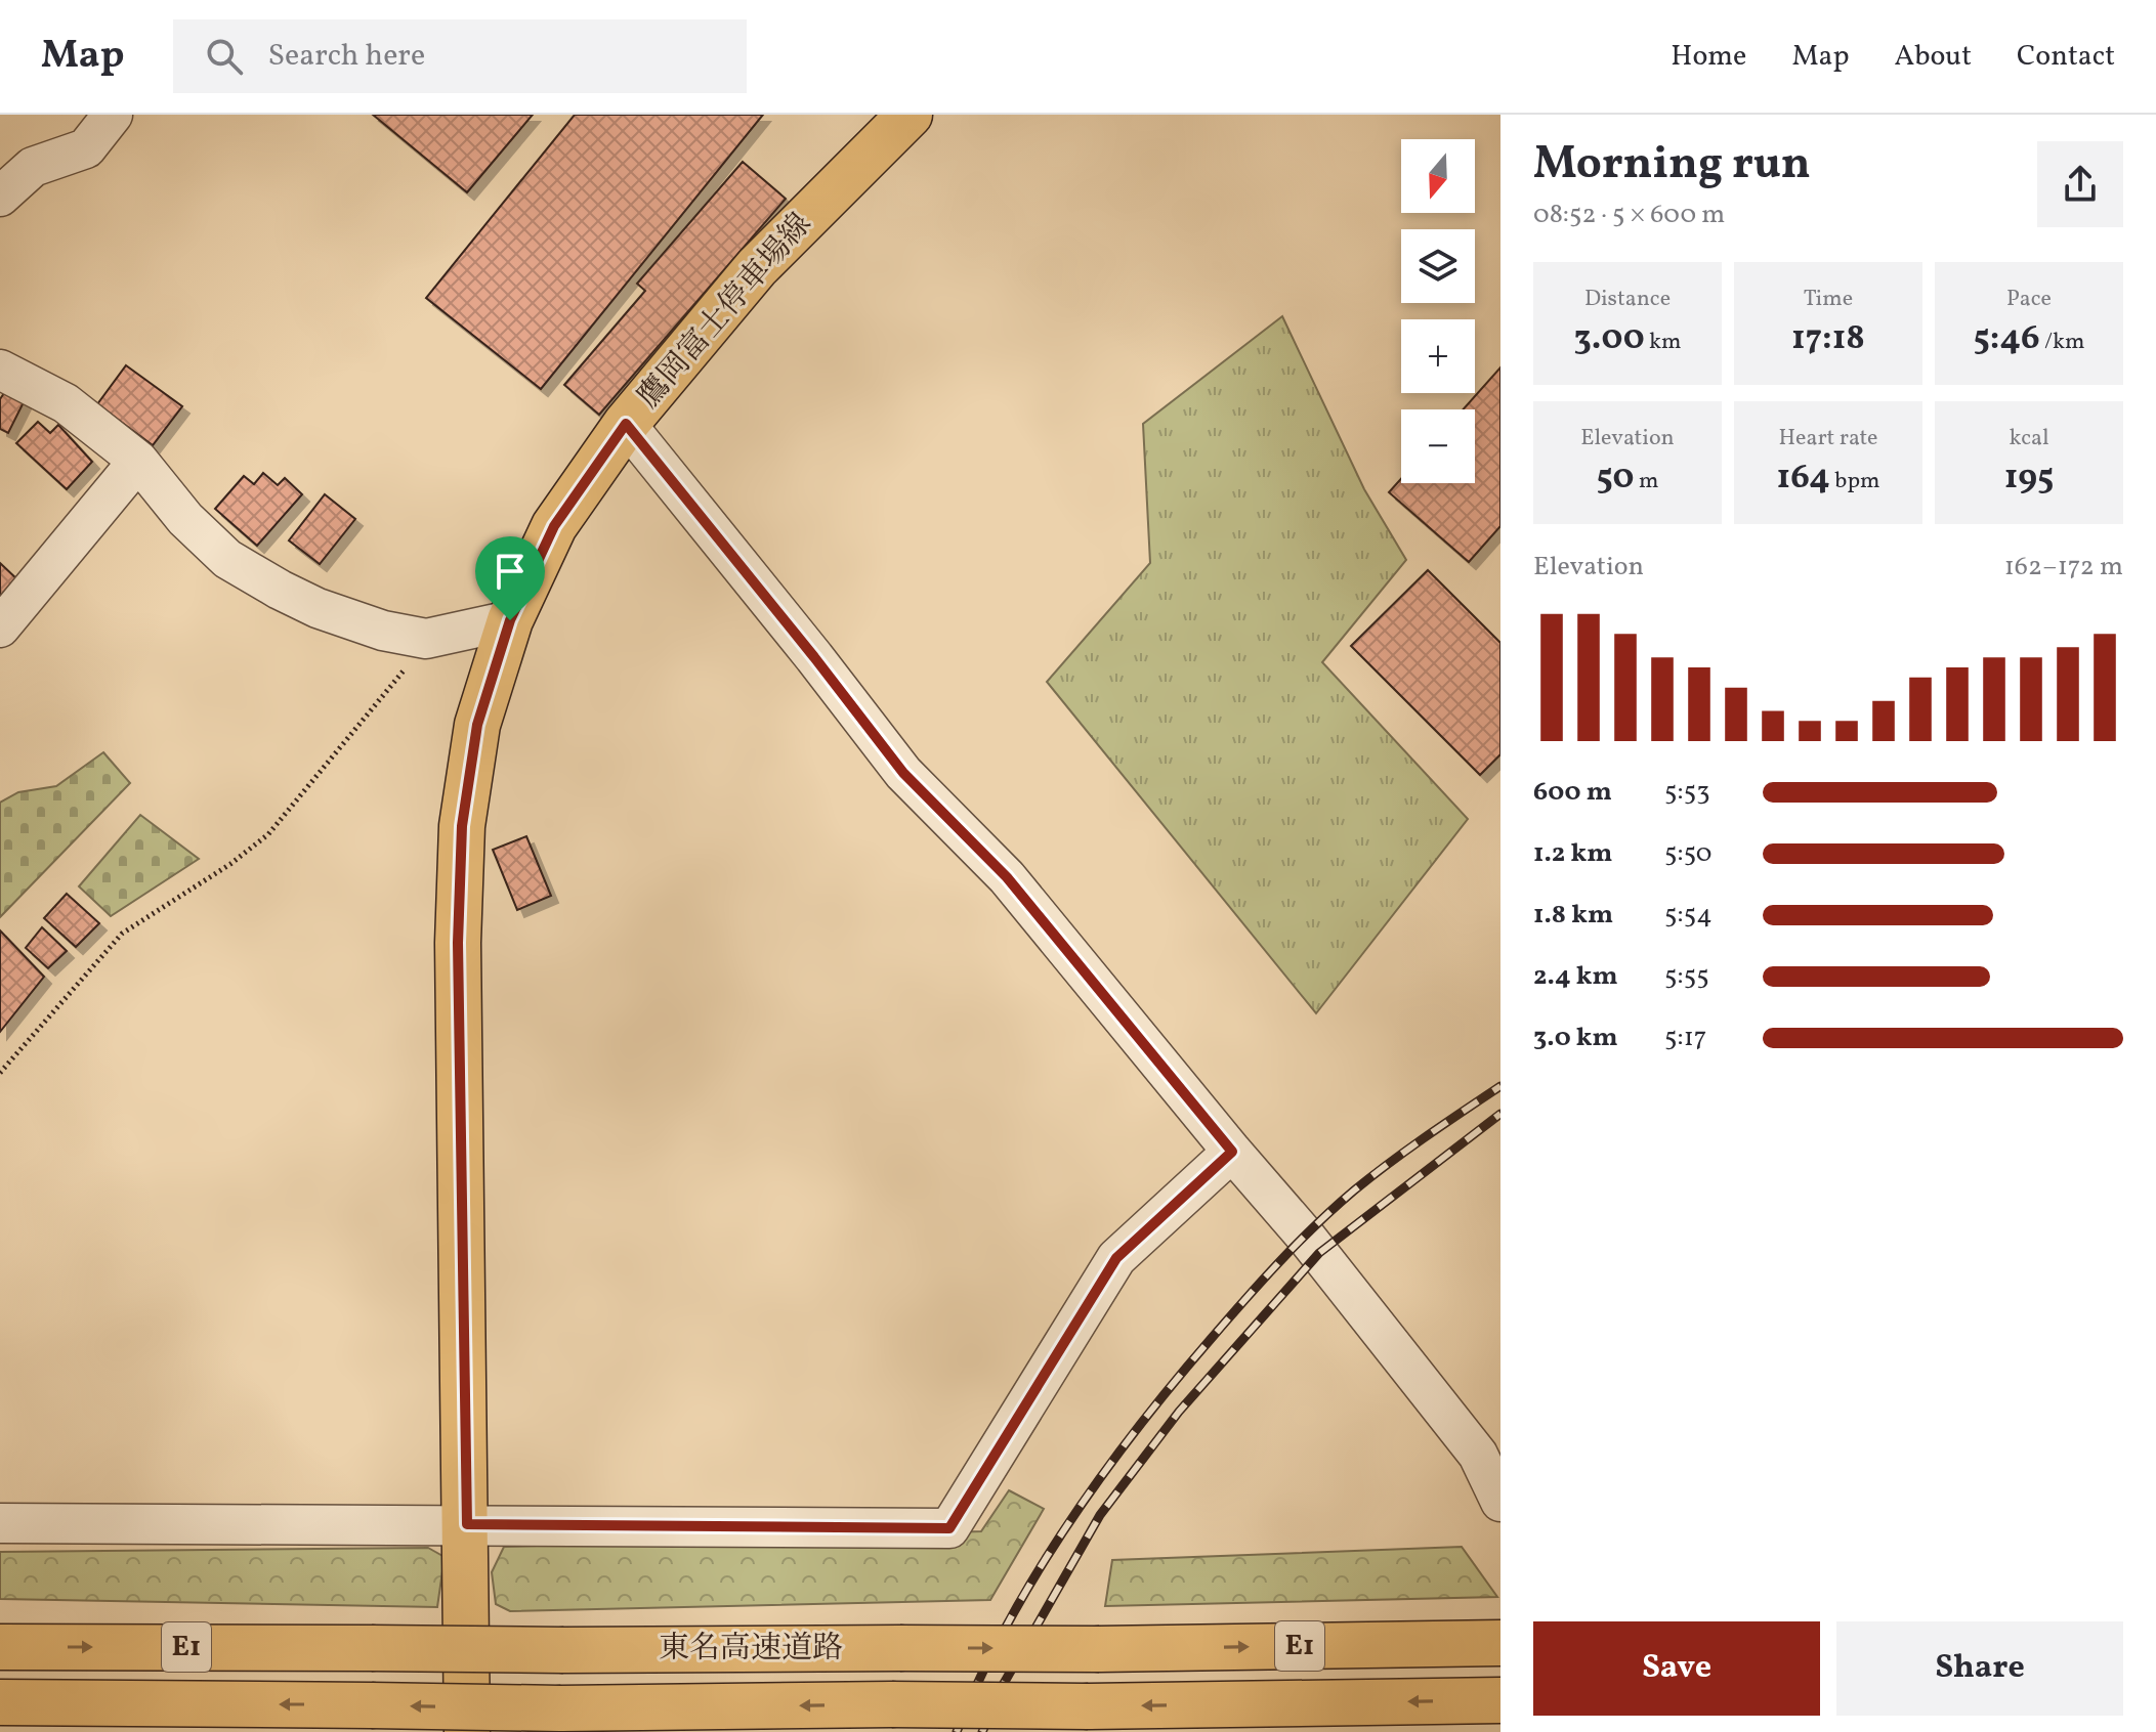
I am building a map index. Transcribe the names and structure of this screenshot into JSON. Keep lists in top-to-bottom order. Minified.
{"streets":{"main road":["鷹岡富士停車場線","E1","東名高速道路"]},"north":"bottom","page":{"header":"Map","search":"Search here","nav":["Home","Map","About","Contact"],"heading":["Morning run","08:52 · 5 × 600 m"],"map_buttons":["+","−"],"stats":[["Distance","3.00 km"],["Time","17:18"],["Pace","5:46 /km"],["Elevation","50 m"],["Heart rate","164 bpm"],["kcal","195"]],"chart":["Elevation","162–172 m"],"list":[{"name":"600 m","note":"5:53"},{"name":"1.2 km","note":"5:50"},{"name":"1.8 km","note":"5:54"},{"name":"2.4 km","note":"5:55"},{"name":"3.0 km","note":"5:17"}],"buttons":["Save","Share"]}}
